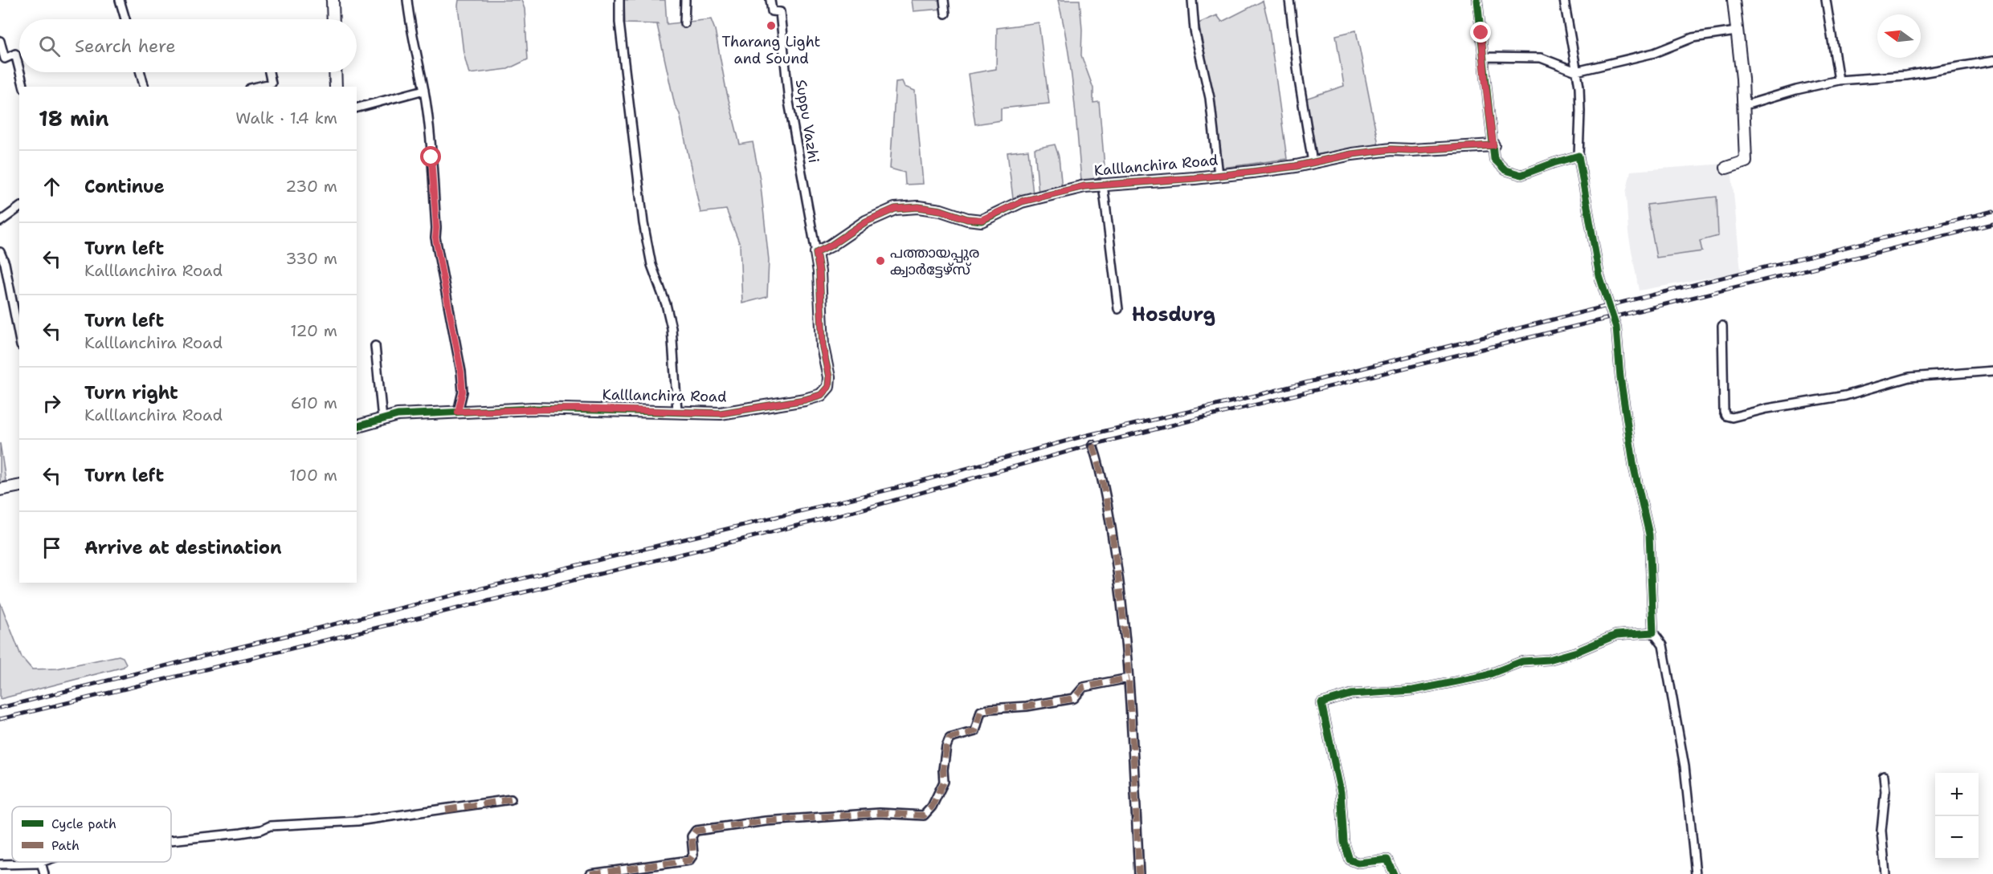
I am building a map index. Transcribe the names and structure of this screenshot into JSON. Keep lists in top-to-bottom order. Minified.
{"streets":{"street":["Suppu Vazhi","Kalllanchira Road"]},"crossings":[["Suppu Vazhi","Kalllanchira Road"]],"districts":["Hosdurg"],"places":["Tharang Light and Sound","പത്തായപ്പുര ക്വാർട്ടേഴ്സ്"],"legend":["Cycle path","Path"],"north":"left","page":{"search":"Search here","heading":["18 min","Walk · 1.4 km"],"list":[["Continue","230 m"],["Turn left","Kalllanchira Road","330 m"],["Turn left","Kalllanchira Road","120 m"],["Turn right","Kalllanchira Road","610 m"],["Turn left","100 m"],"Arrive at destination"],"map_buttons":["+","−"]}}
